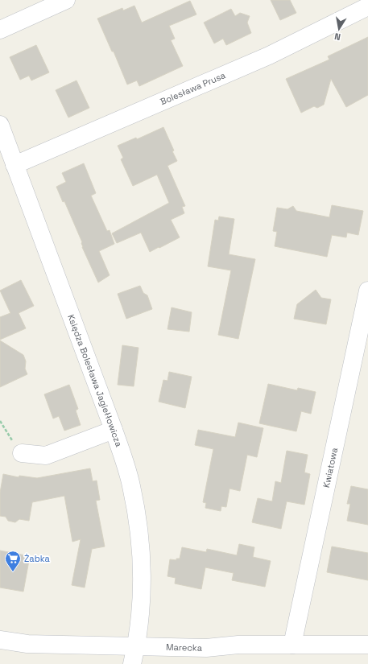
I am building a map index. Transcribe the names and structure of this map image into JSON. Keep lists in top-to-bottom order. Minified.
{"streets":{"street":["Bolesława Prusa","Księdza Bolesława Jagiełłowicza","Kwiatowa","Marecka"]},"crossings":[["Bolesława Prusa","Księdza Bolesława Jagiełłowicza"],["Księdza Bolesława Jagiełłowicza","Marecka"],["Kwiatowa","Marecka"]],"places":{"supermarket":["Żabka"]},"north":"bottom"}
